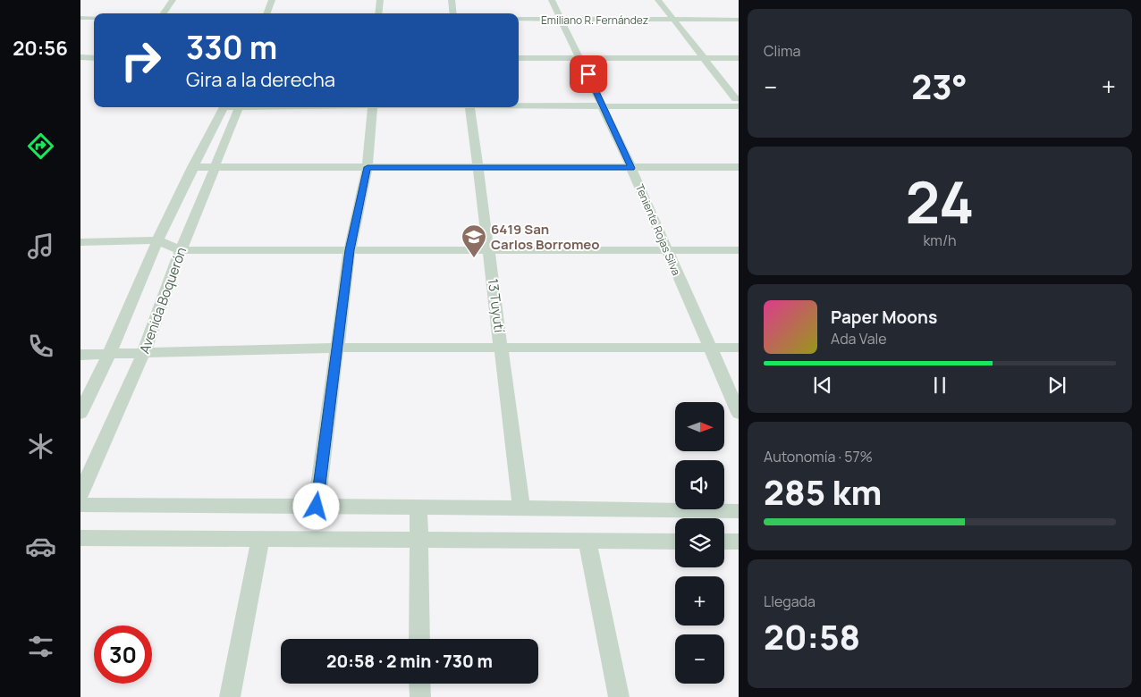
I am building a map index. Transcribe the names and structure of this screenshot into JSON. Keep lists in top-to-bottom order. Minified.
{"streets":{"street":["Emiliano R. Fernández","Teniente Rojas Silva","Avenida Boquerón","13 Tuyutí"]},"crossings":[["Emiliano R. Fernández","Teniente Rojas Silva"]],"places":{"school or university":["6419 San Carlos Borromeo"]},"north":"right","page":{"tabs":"20:56","tile":["Clima",["24","km/h"],["Autonomía · 57%","285 km"],["Llegada","20:58"]],"turn":["330 m","Gira a la derecha"],"heat":["−","23°","+"],"song":["Paper Moons","Ada Vale"],"map_buttons":["+","−"],"limit":"30","trip":"20:58 · 2 min · 730 m"}}
